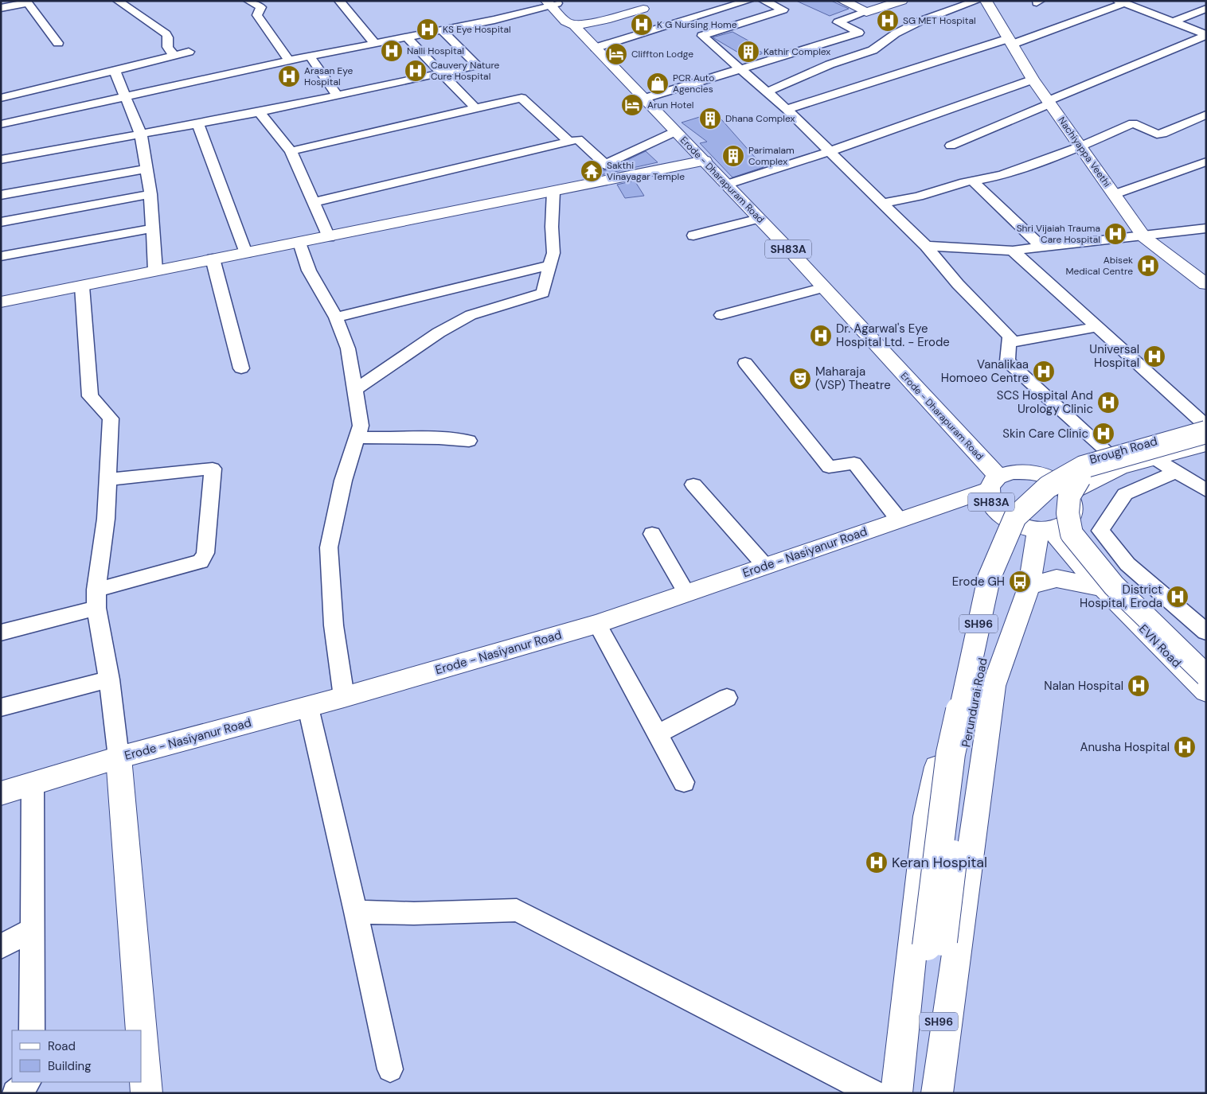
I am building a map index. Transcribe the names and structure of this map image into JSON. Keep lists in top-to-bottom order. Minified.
{"streets":{"main road":["Nachiyappa Veethi","Erode - Dharapuram Road","SH83A","Brough Road","Erode - Nasiyanur Road","SH96","EVN Road","Perundurai Road"]},"crossings":[["Erode - Dharapuram Road","SH83A"],["Erode - Dharapuram Road","Erode - Nasiyanur Road"],["Erode - Dharapuram Road","EVN Road"],["SH83A","Brough Road"],["SH83A","Erode - Nasiyanur Road"],["SH83A","Perundurai Road"],["Brough Road","Perundurai Road"]],"places":{"hospital":["SG MET Hospital","K G Nursing Home","KS Eye Hospital","Nalli Hospital","Cauvery Nature Cure Hospital","Arasan Eye Hospital","Shri Vijaiah Trauma Care Hospital","Abisek Medical Centre","Dr. Agarwal's Eye Hospital Ltd. - Erode","Universal Hospital","Vanalikaa Homoeo Centre","SCS Hospital And Urology Clinic","Skin Care Clinic","District Hospital, Eroda","Nalan Hospital","Anusha Hospital","Keran Hospital"],"building":["Kathir Complex","Dhana Complex","Parimalam Complex"],"hotel":["Cliffton Lodge","Arun Hotel"],"shop":["PCR Auto Agencies"],"temple":["Sakthi Vinayagar Temple"],"theatre":["Maharaja (VSP) Theatre"],"bus stop":["Erode GH"]},"legend":["Road","Building"]}
